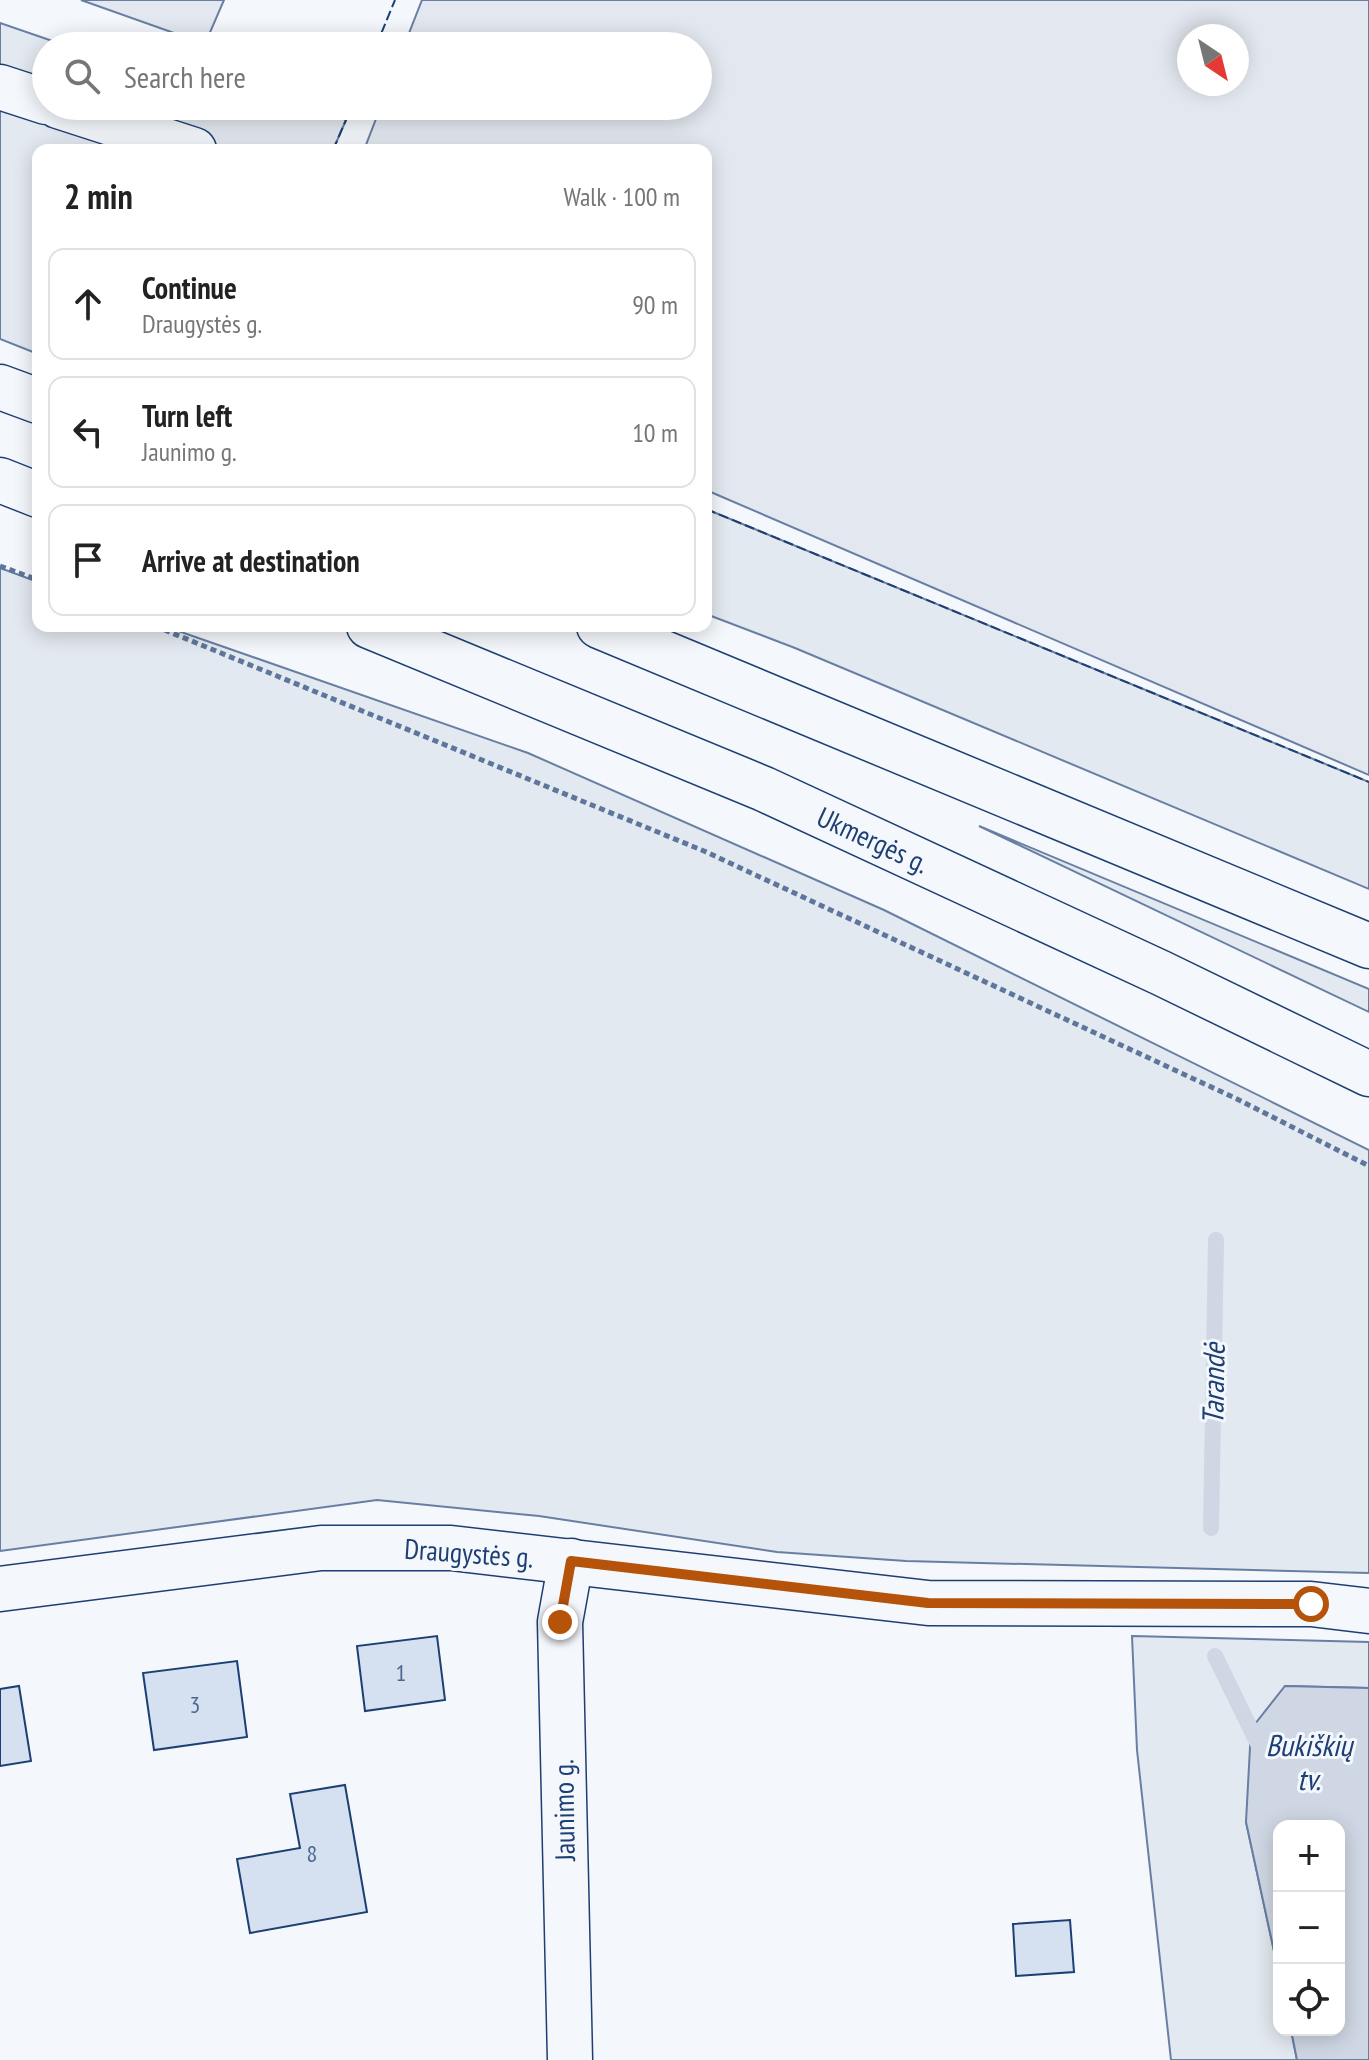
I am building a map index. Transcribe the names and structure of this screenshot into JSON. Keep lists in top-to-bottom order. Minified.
{"streets":{"main road":["Ukmergės g.","Draugystės g.","Jaunimo g."]},"crossings":[["Draugystės g.","Jaunimo g."]],"water":["Tarandė","Bukiškių tv."],"house_numbers":["1","3","8"],"north":"bottom right","page":{"search":"Search here","heading":["2 min","Walk · 100 m"],"list":[["Continue","Draugystės g.","90 m"],["Turn left","Jaunimo g.","10 m"],"Arrive at destination"],"map_buttons":["+","−"]}}
